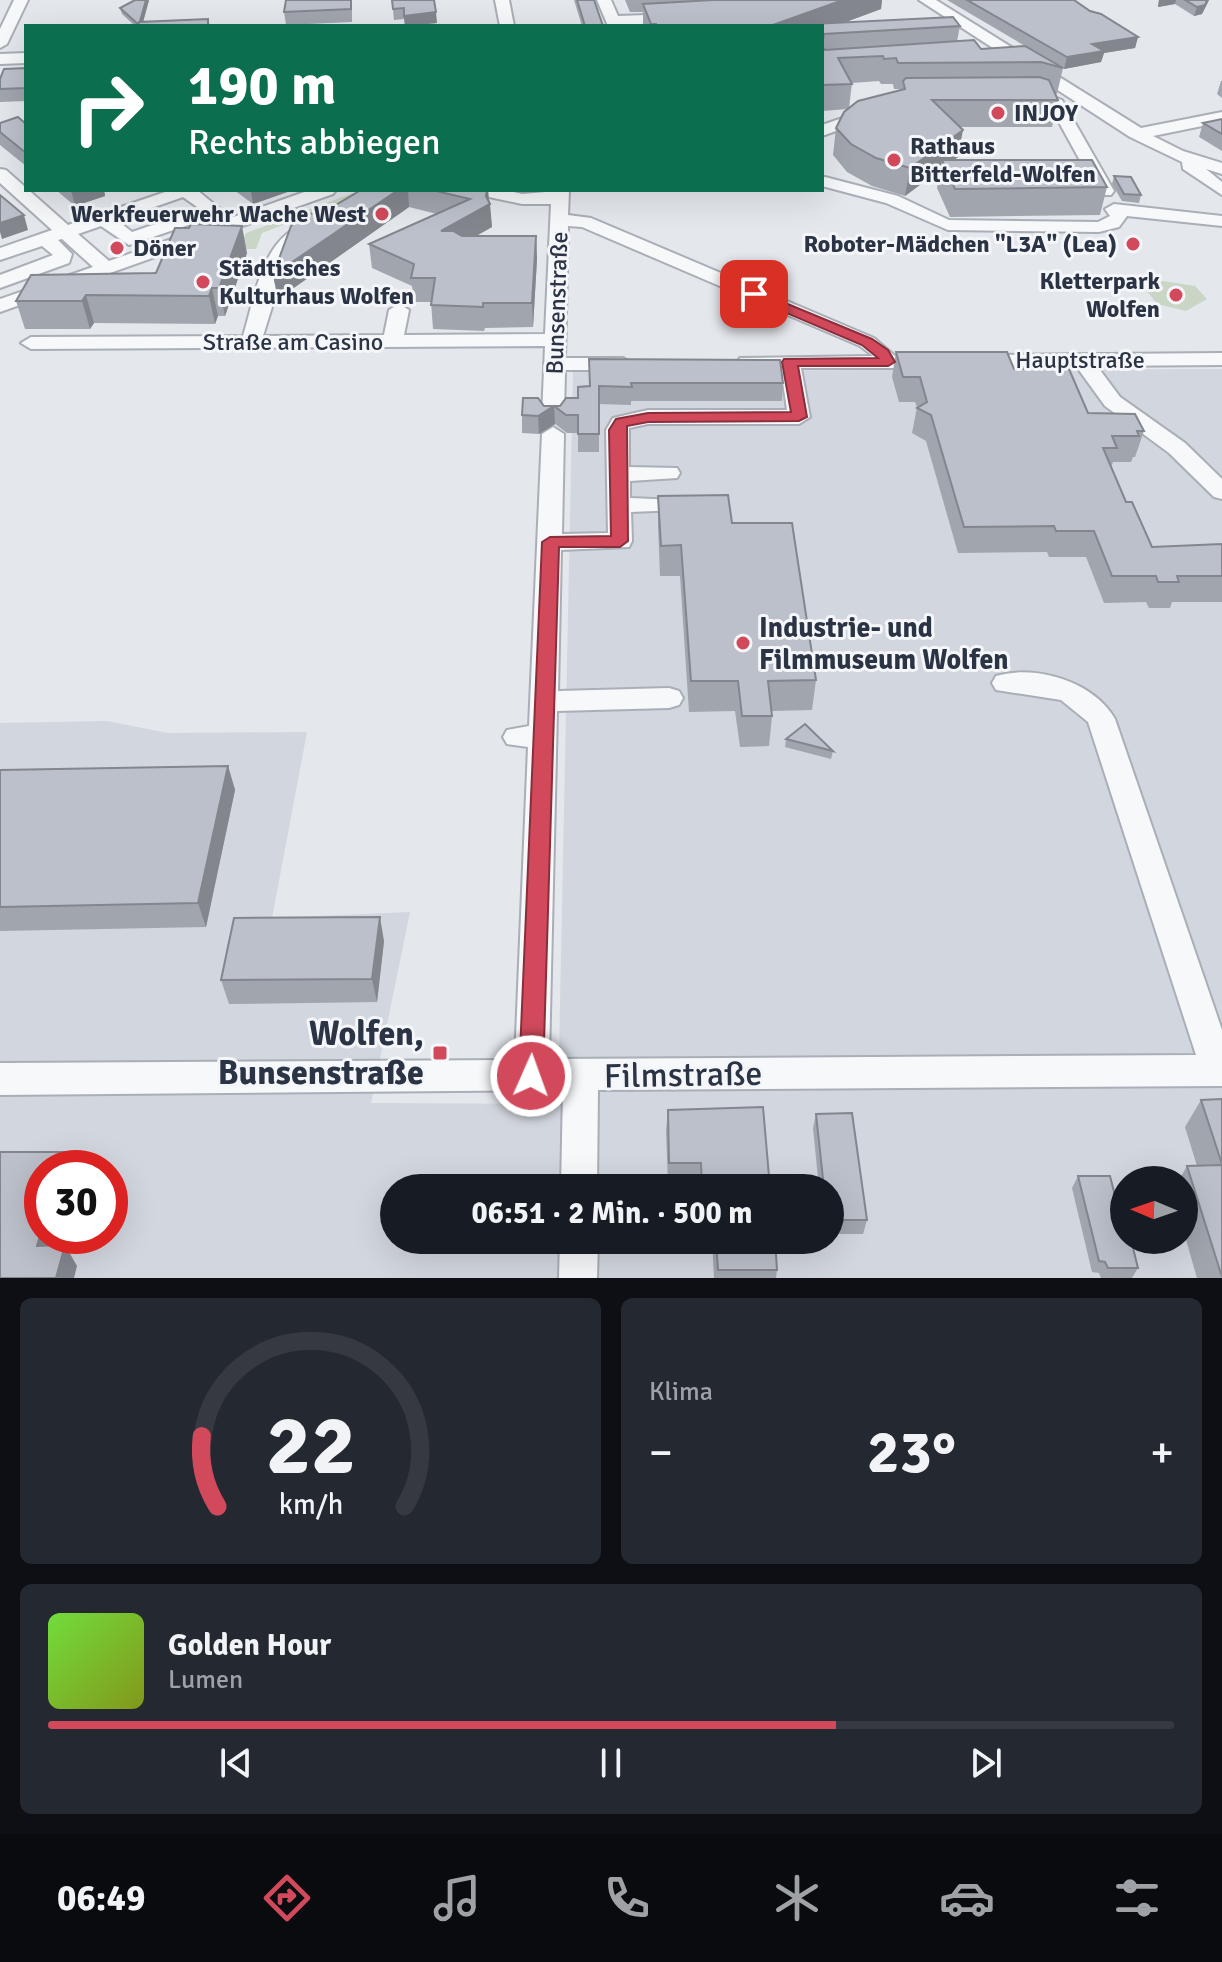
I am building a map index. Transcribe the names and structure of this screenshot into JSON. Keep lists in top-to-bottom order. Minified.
{"streets":{"street":["Bunsenstraße","Straße am Casino","Hauptstraße","Filmstraße"]},"crossings":[["Bunsenstraße","Straße am Casino"],["Bunsenstraße","Filmstraße"]],"places":{"other":["INJOY","Rathaus Bitterfeld-Wolfen","Werkfeuerwehr Wache West","Roboter-Mädchen \"L3A\" (Lea)","Döner","Städtisches Kulturhaus Wolfen","Kletterpark Wolfen","Industrie- und Filmmuseum Wolfen"],"transit":["Wolfen, Bunsenstraße"]},"north":"left","page":{"turn":["190 m","Rechts abbiegen"],"limit":"30","trip":"06:51 · 2 Min. · 500 m","tile":"Klima","heat":["−","23°","+"],"song":["Golden Hour","Lumen"],"tabs":"06:49","gauge":["22","km/h"]}}
